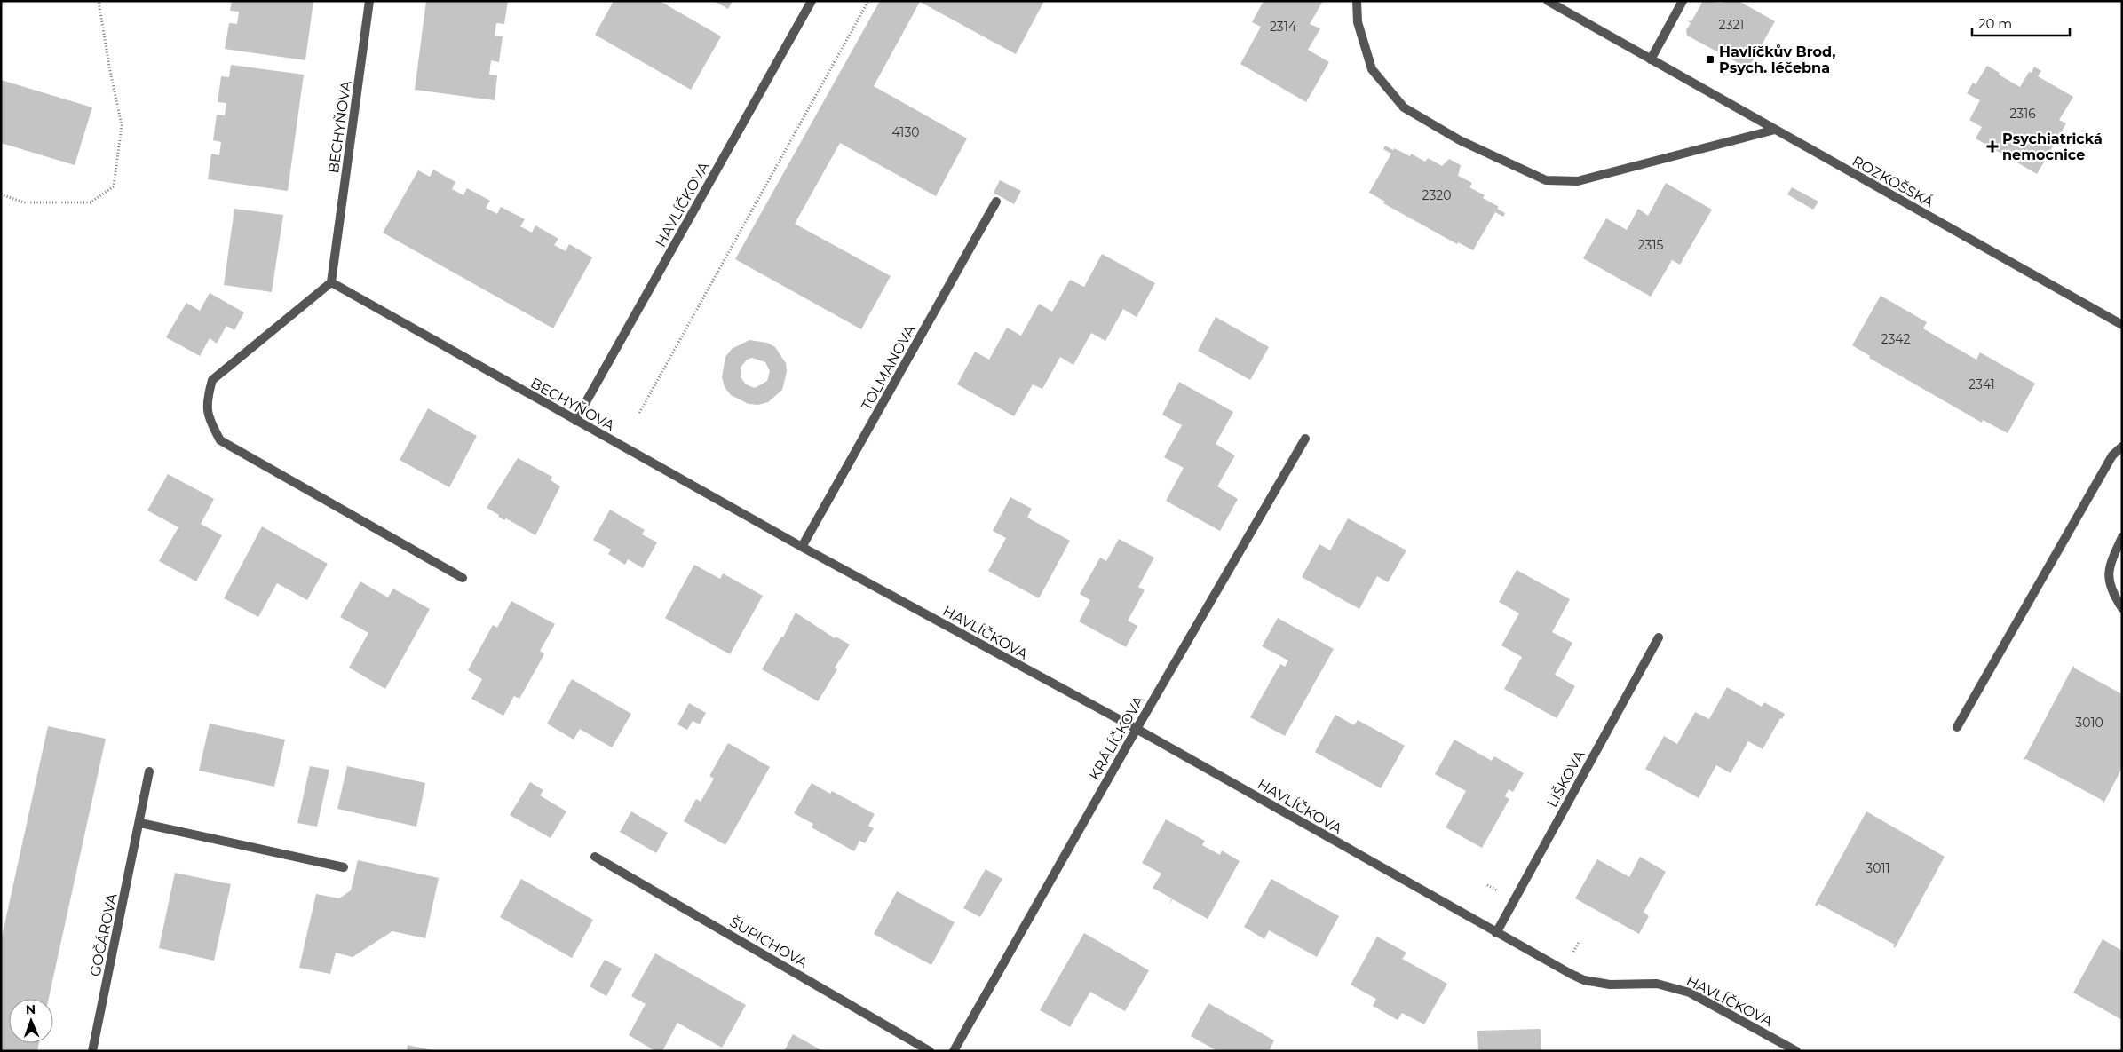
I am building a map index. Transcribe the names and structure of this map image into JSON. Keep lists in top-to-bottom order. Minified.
{"streets":{"street":["BECHYŇOVA","ROZKOŠSKÁ","HAVLÍČKOVA","TOLMANOVA","KRÁLÍČKOVA","LIŠKOVA","GOČÁROVA","ŠUPICHOVA"]},"crossings":[["BECHYŇOVA","HAVLÍČKOVA"],["BECHYŇOVA","TOLMANOVA"],["HAVLÍČKOVA","TOLMANOVA"],["HAVLÍČKOVA","KRÁLÍČKOVA"],["HAVLÍČKOVA","LIŠKOVA"]],"places":{"transit":["Havlíčkův Brod, Psych. léčebna"],"health":["Psychiatrická nemocnice"]},"house_numbers":["2321","2314","2316","4130","2320","2315","2342","2341","3010","3011"],"scale_bar":"20 m","north":"top"}
